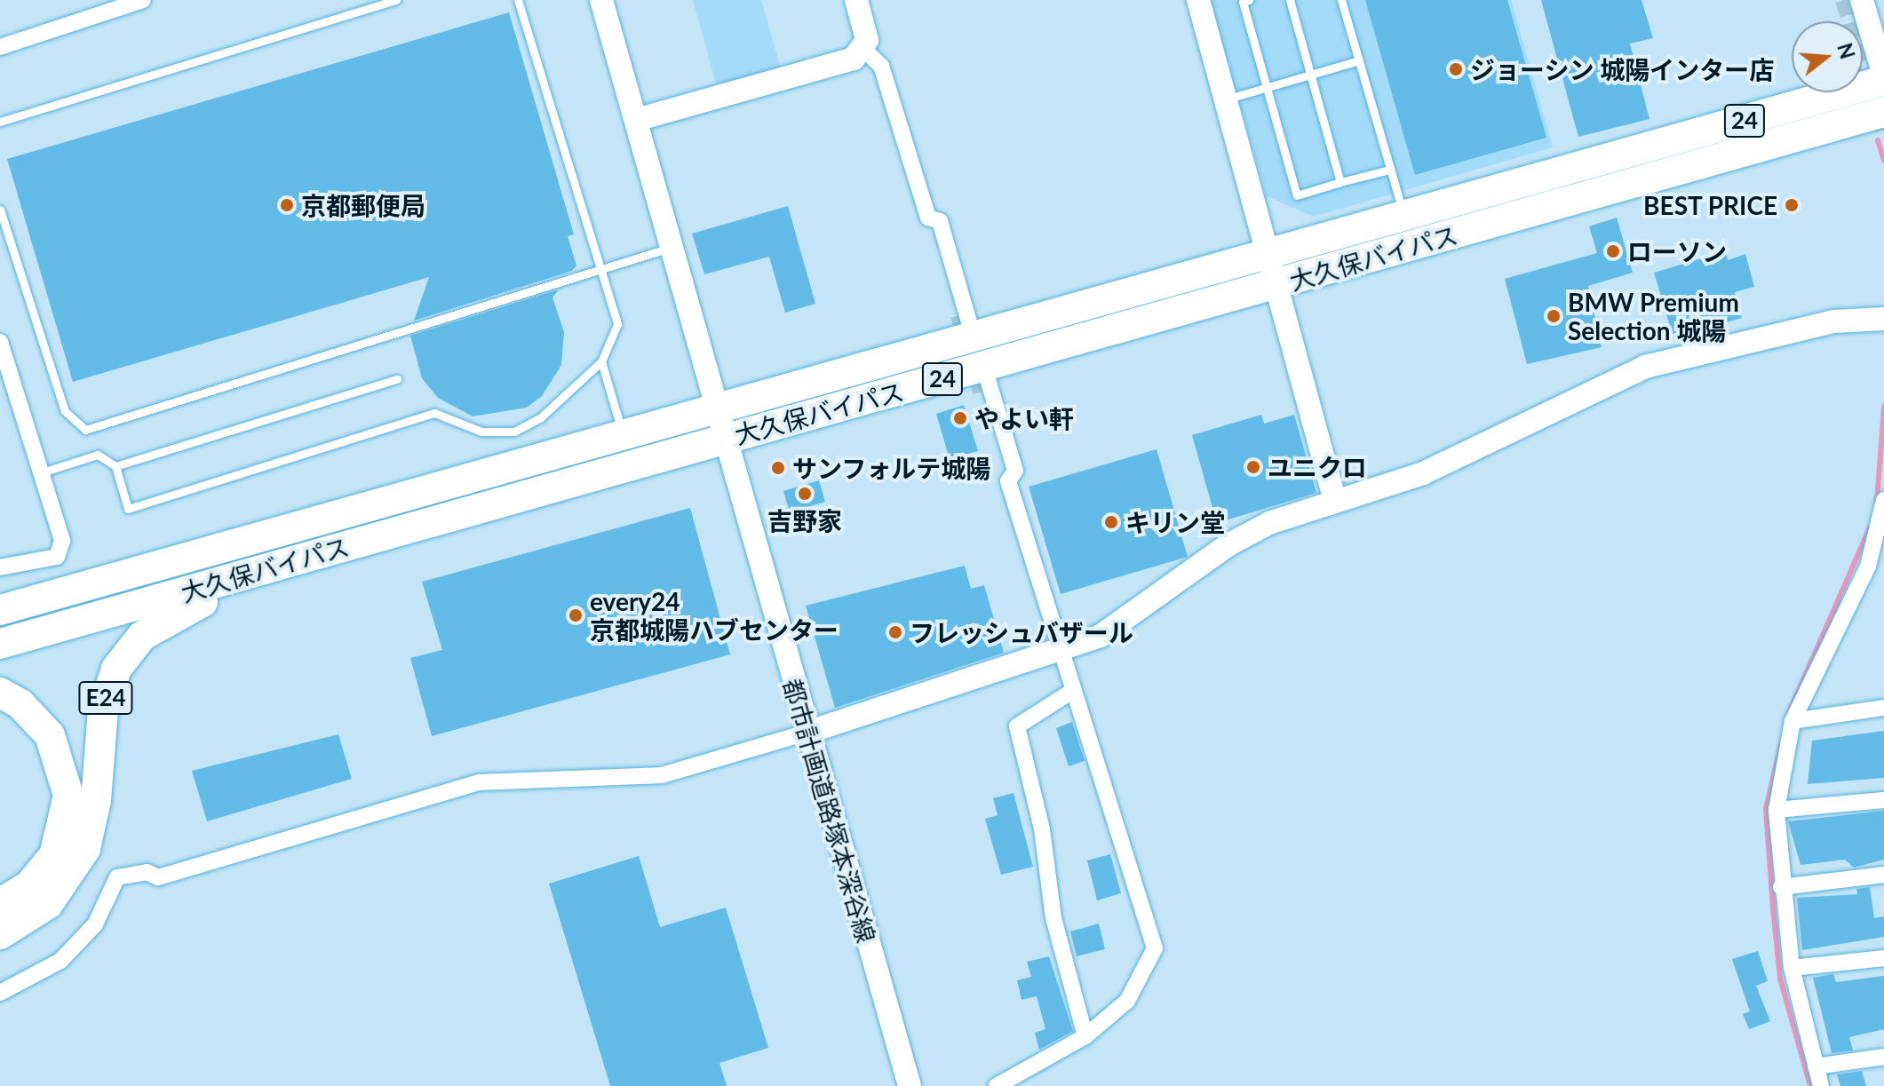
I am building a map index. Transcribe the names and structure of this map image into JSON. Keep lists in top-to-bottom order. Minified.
{"streets":{"highway":["24","大久保バイパス","E24"],"street":["都市計画道路塚本深谷線"]},"crossings":[["大久保バイパス","E24"],["大久保バイパス","都市計画道路塚本深谷線"]],"places":["ジョーシン 城陽インター店","京都郵便局","BEST PRICE","ローソン","BMW Premium Selection 城陽","やよい軒","ユニクロ","サンフォルテ城陽","吉野家","キリン堂","every24 京都城陽ハブセンター","フレッシュバザール"],"north":"right"}
